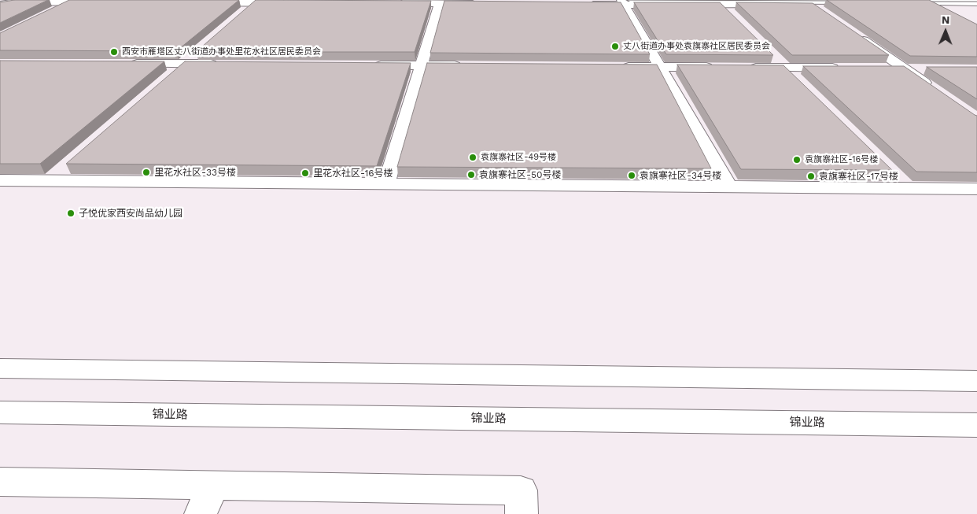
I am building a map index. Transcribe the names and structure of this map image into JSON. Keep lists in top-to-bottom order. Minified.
{"streets":{"street":["锦业路"]},"places":["丈八街道办事处袁旗寨社区居民委员会","西安市雁塔区丈八街道办事处里花水社区居民委员会","袁旗寨社区-49号楼","袁旗寨社区-16号楼","里花水社区-33号楼","里花水社区-16号楼","袁旗寨社区-50号楼","袁旗寨社区-34号楼","袁旗寨社区-17号楼","子悦优家西安尚品幼儿园"],"north":"top"}
